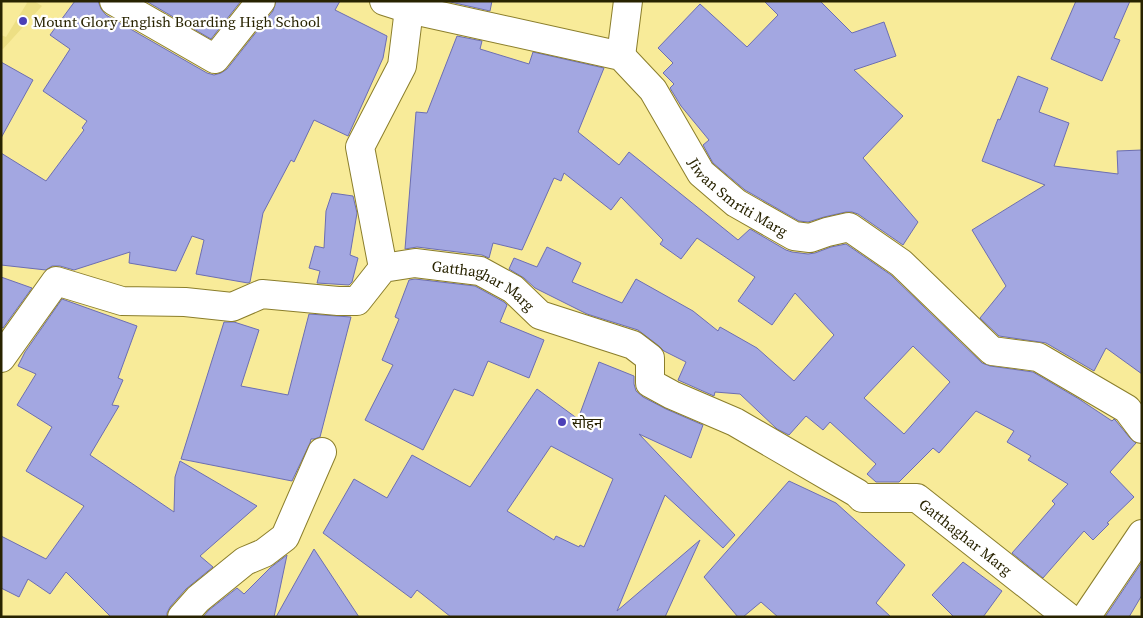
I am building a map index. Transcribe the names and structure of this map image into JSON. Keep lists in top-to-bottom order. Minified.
{"streets":{"street":["Jiwan Smriti Marg","Gatthaghar Marg"]},"places":["Mount Glory English Boarding High School","सोहन"]}
